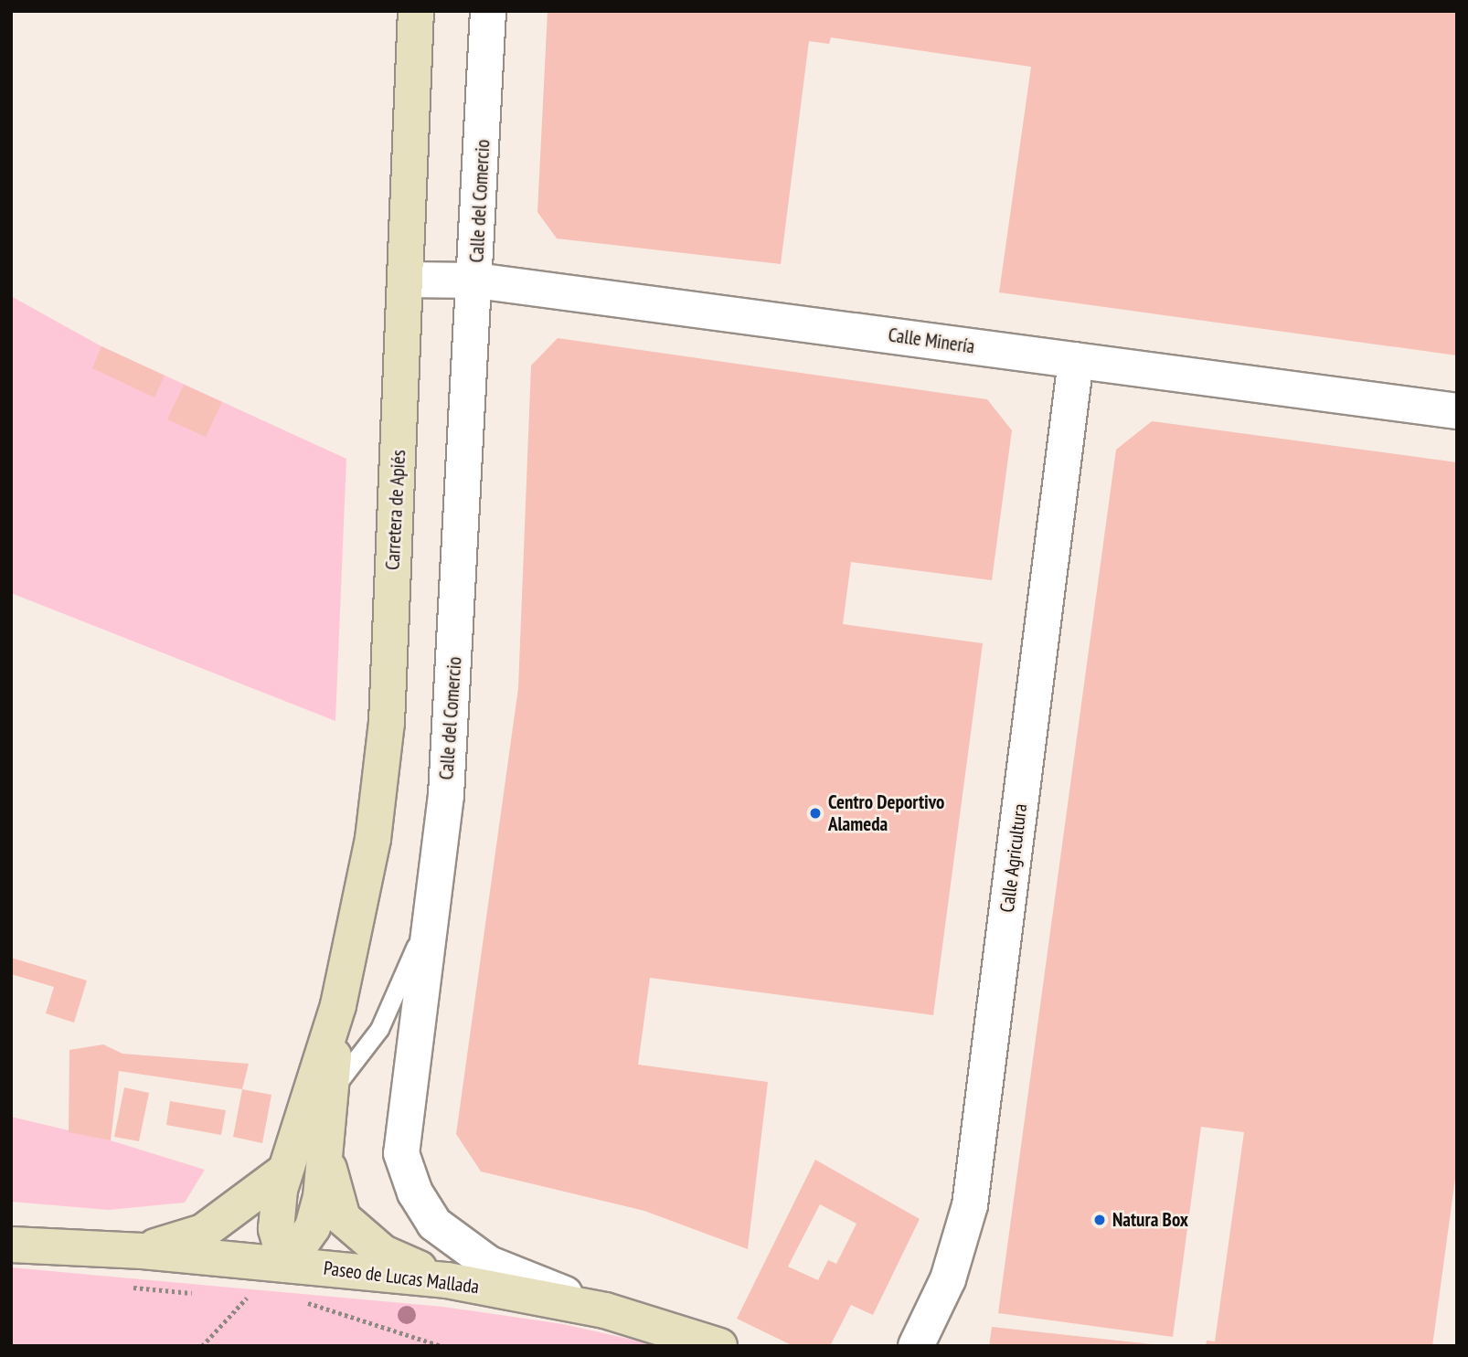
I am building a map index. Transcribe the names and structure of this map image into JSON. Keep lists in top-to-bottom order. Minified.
{"streets":{"street":["Calle del Comercio","Calle Minería","Carretera de Apiés","Calle Agricultura","Paseo de Lucas Mallada"]},"crossings":[["Calle del Comercio","Calle Minería"],["Calle del Comercio","Paseo de Lucas Mallada"],["Calle Minería","Carretera de Apiés"],["Calle Minería","Calle Agricultura"]],"places":["Centro Deportivo Alameda","Natura Box"]}
